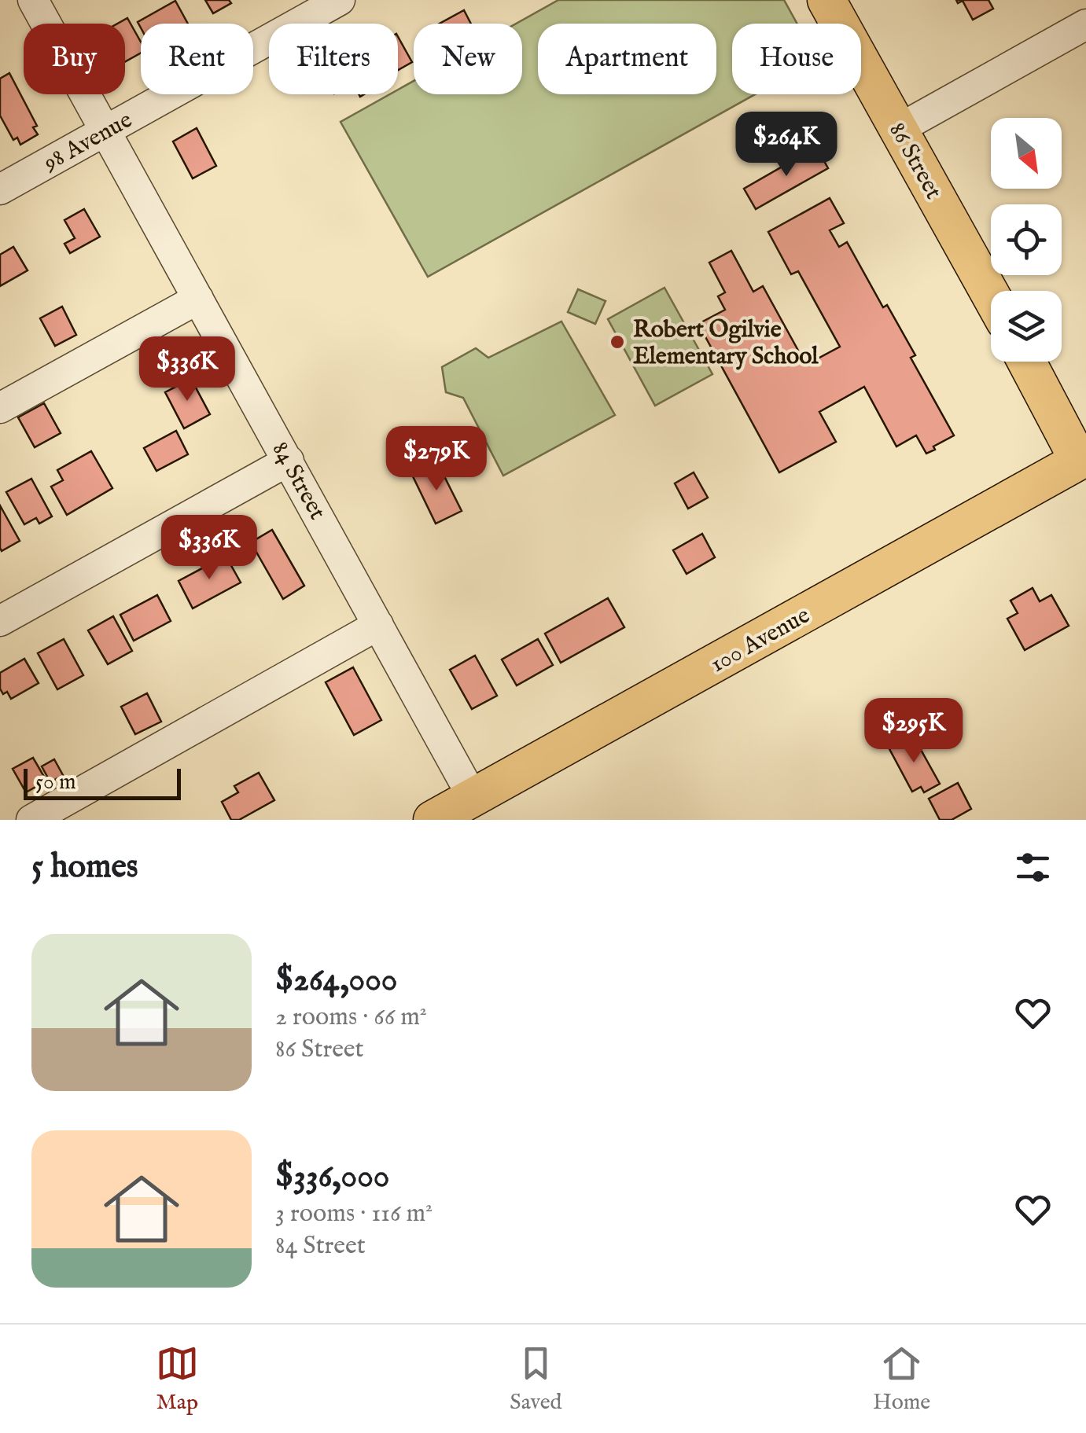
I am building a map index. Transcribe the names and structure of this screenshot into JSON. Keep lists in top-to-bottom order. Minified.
{"streets":{"main road":["86 Street","100 Avenue"],"street":["98 Avenue","84 Street"]},"crossings":[["98 Avenue","84 Street"],["84 Street","100 Avenue"]],"places":["Robert Ogilvie Elementary School"],"scale_bar":"50 m","north":"bottom right","page":{"chip":["Buy","Rent","Filters","New","Apartment","House"],"price":["$264K","$336K","$279K","$336K","$295K"],"scale":"50 m","heading":"5 homes","list":[{"name":"$264,000","note":"2 rooms · 66 m² · 86 Street"},{"name":"$336,000","note":"3 rooms · 116 m² · 84 Street"}],"tabs":["Map","Saved","Home"]}}
